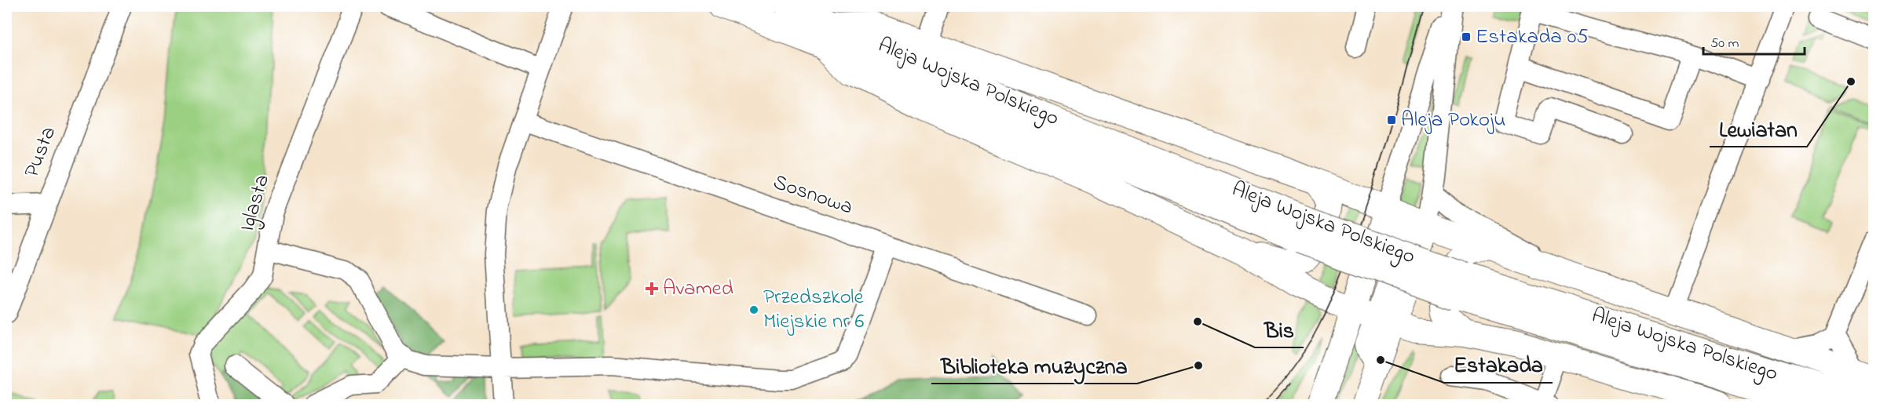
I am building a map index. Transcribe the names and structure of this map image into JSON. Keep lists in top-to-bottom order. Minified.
{"streets":{"main road":["Aleja Wojska Polskiego"],"street":["Pusta","Sosnowa","Iglasta"]},"places":{"transit":["Estakada 05","Aleja Pokoju"],"other":["Lewiatan","Przedszkole Miejskie nr 6","Bis","Estakada","Biblioteka muzyczna"],"health":["Avamed"]},"scale_bar":"50 m"}
